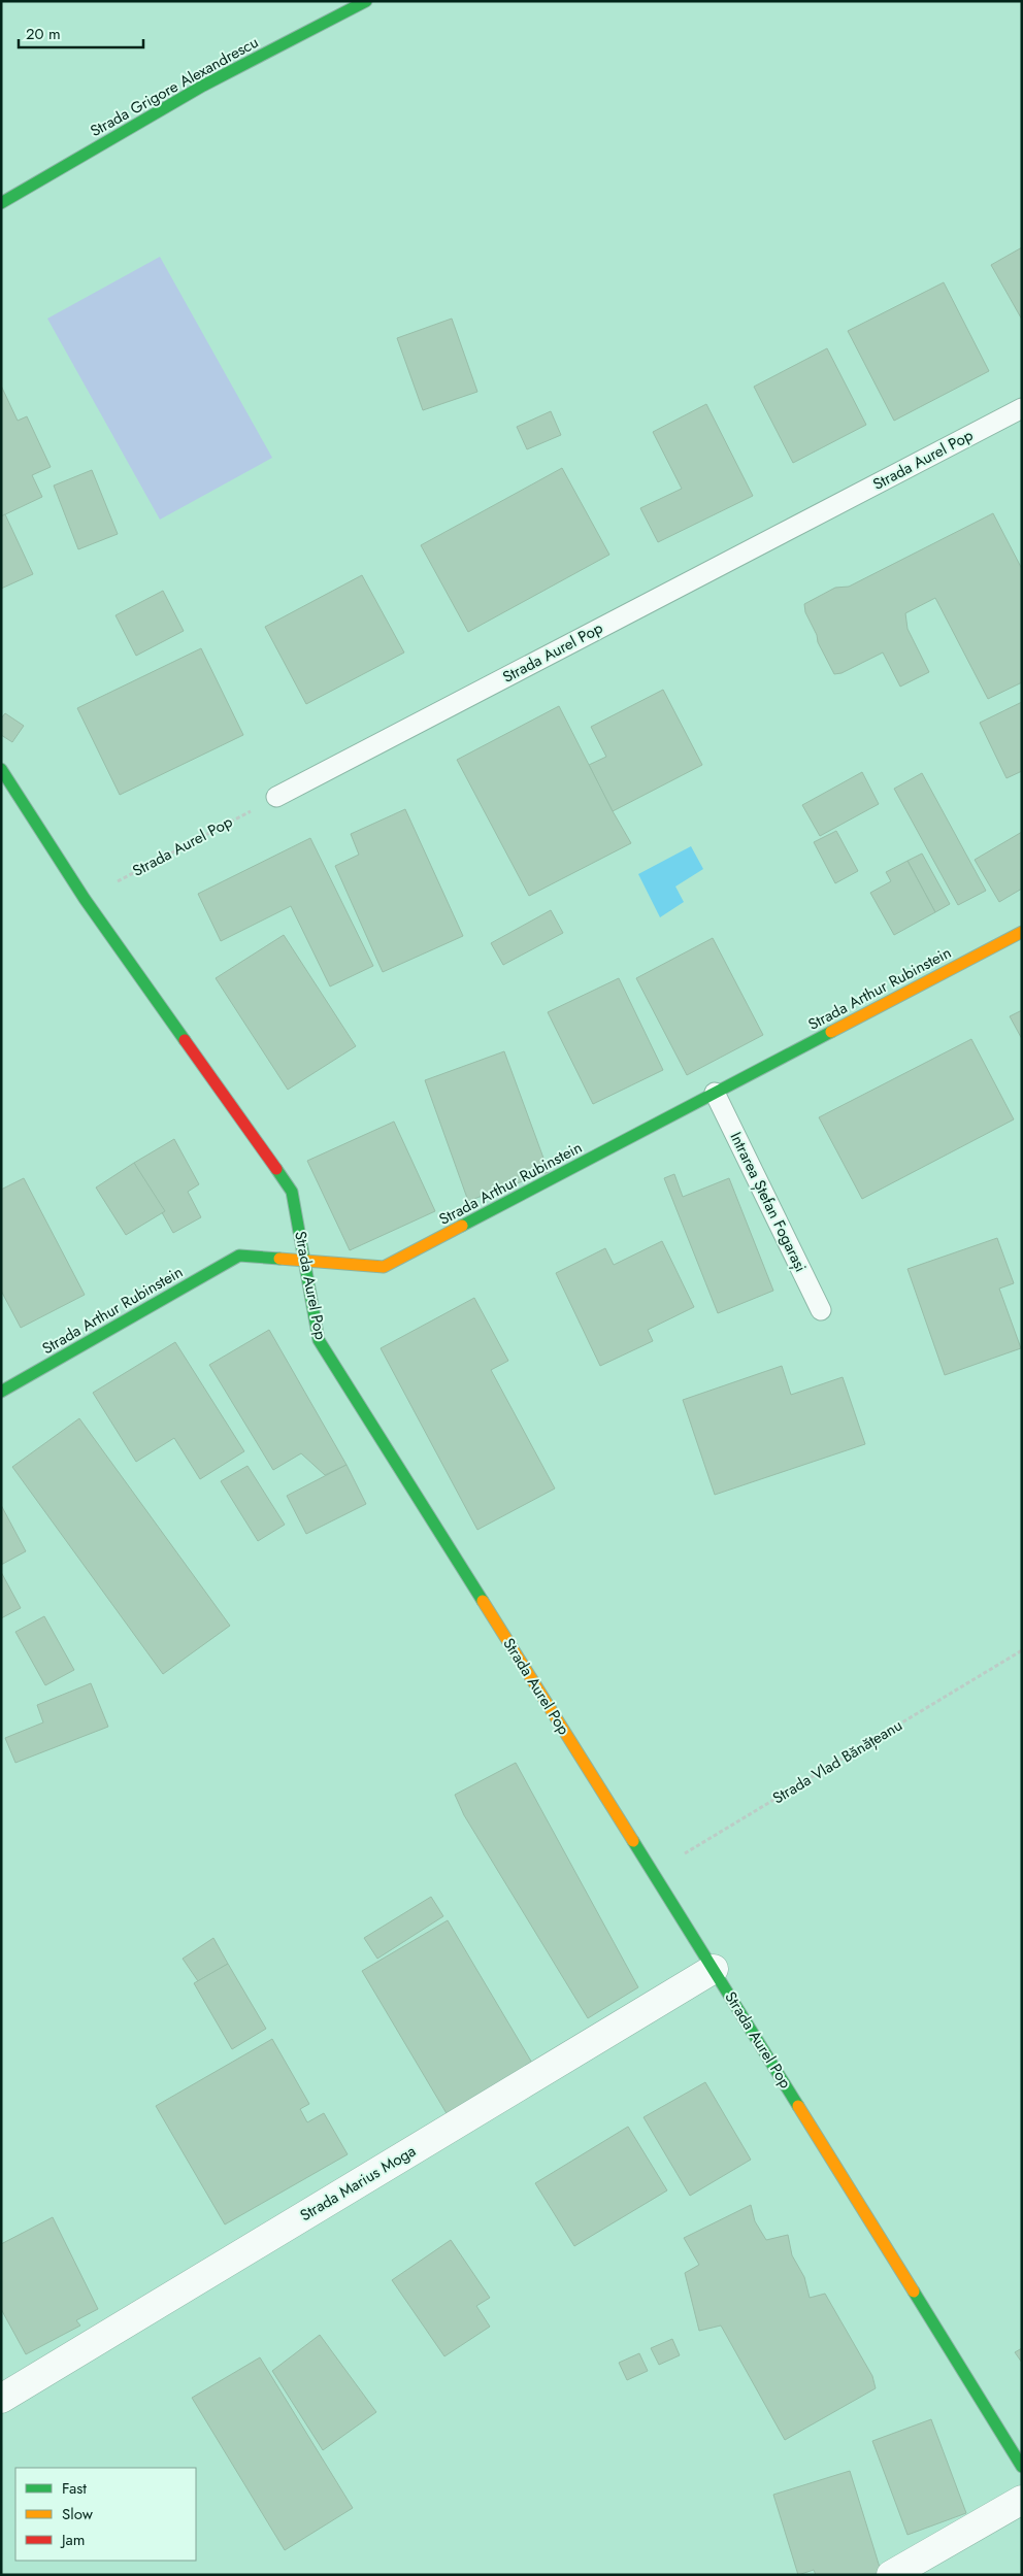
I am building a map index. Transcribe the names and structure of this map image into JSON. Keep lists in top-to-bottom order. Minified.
{"streets":{"street":["Strada Grigore Alexandrescu","Strada Aurel Pop","Strada Arthur Rubinstein","Strada Marius Moga"],"lane":["Intrarea Ștefan Fogarași"],"path":["Strada Vlad Bănățeanu"]},"crossings":[["Strada Aurel Pop","Strada Arthur Rubinstein"],["Strada Aurel Pop","Strada Vlad Bănățeanu"],["Strada Aurel Pop","Strada Marius Moga"],["Strada Arthur Rubinstein","Intrarea Ștefan Fogarași"]],"legend":["Fast","Slow","Jam"],"scale_bar":"20 m"}
